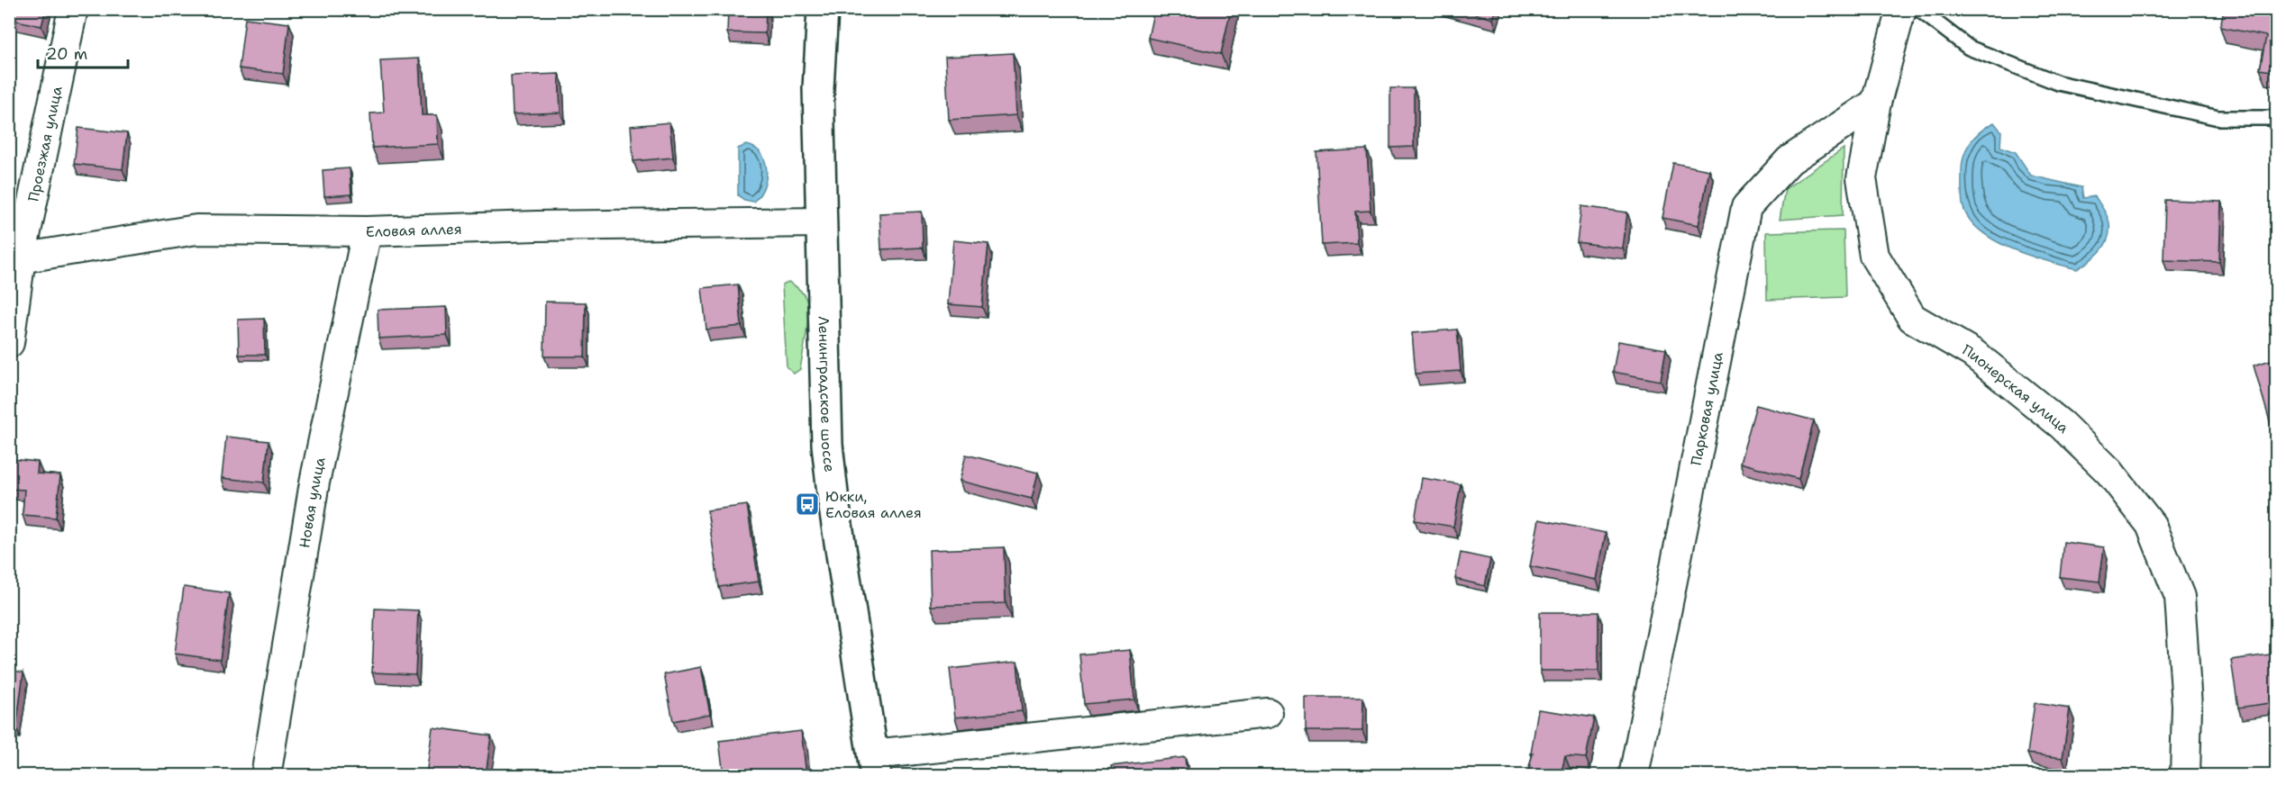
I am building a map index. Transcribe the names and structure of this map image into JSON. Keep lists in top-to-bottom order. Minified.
{"streets":{"main road":["Ленинградское шоссе"],"street":["Проезжая улица","Еловая аллея","Пионерская улица","Парковая улица","Новая улица"]},"crossings":[["Проезжая улица","Еловая аллея"],["Еловая аллея","Ленинградское шоссе"],["Еловая аллея","Новая улица"],["Пионерская улица","Парковая улица"]],"places":{"bus stop":["Юкки, Еловая аллея"]},"scale_bar":"20 m"}
